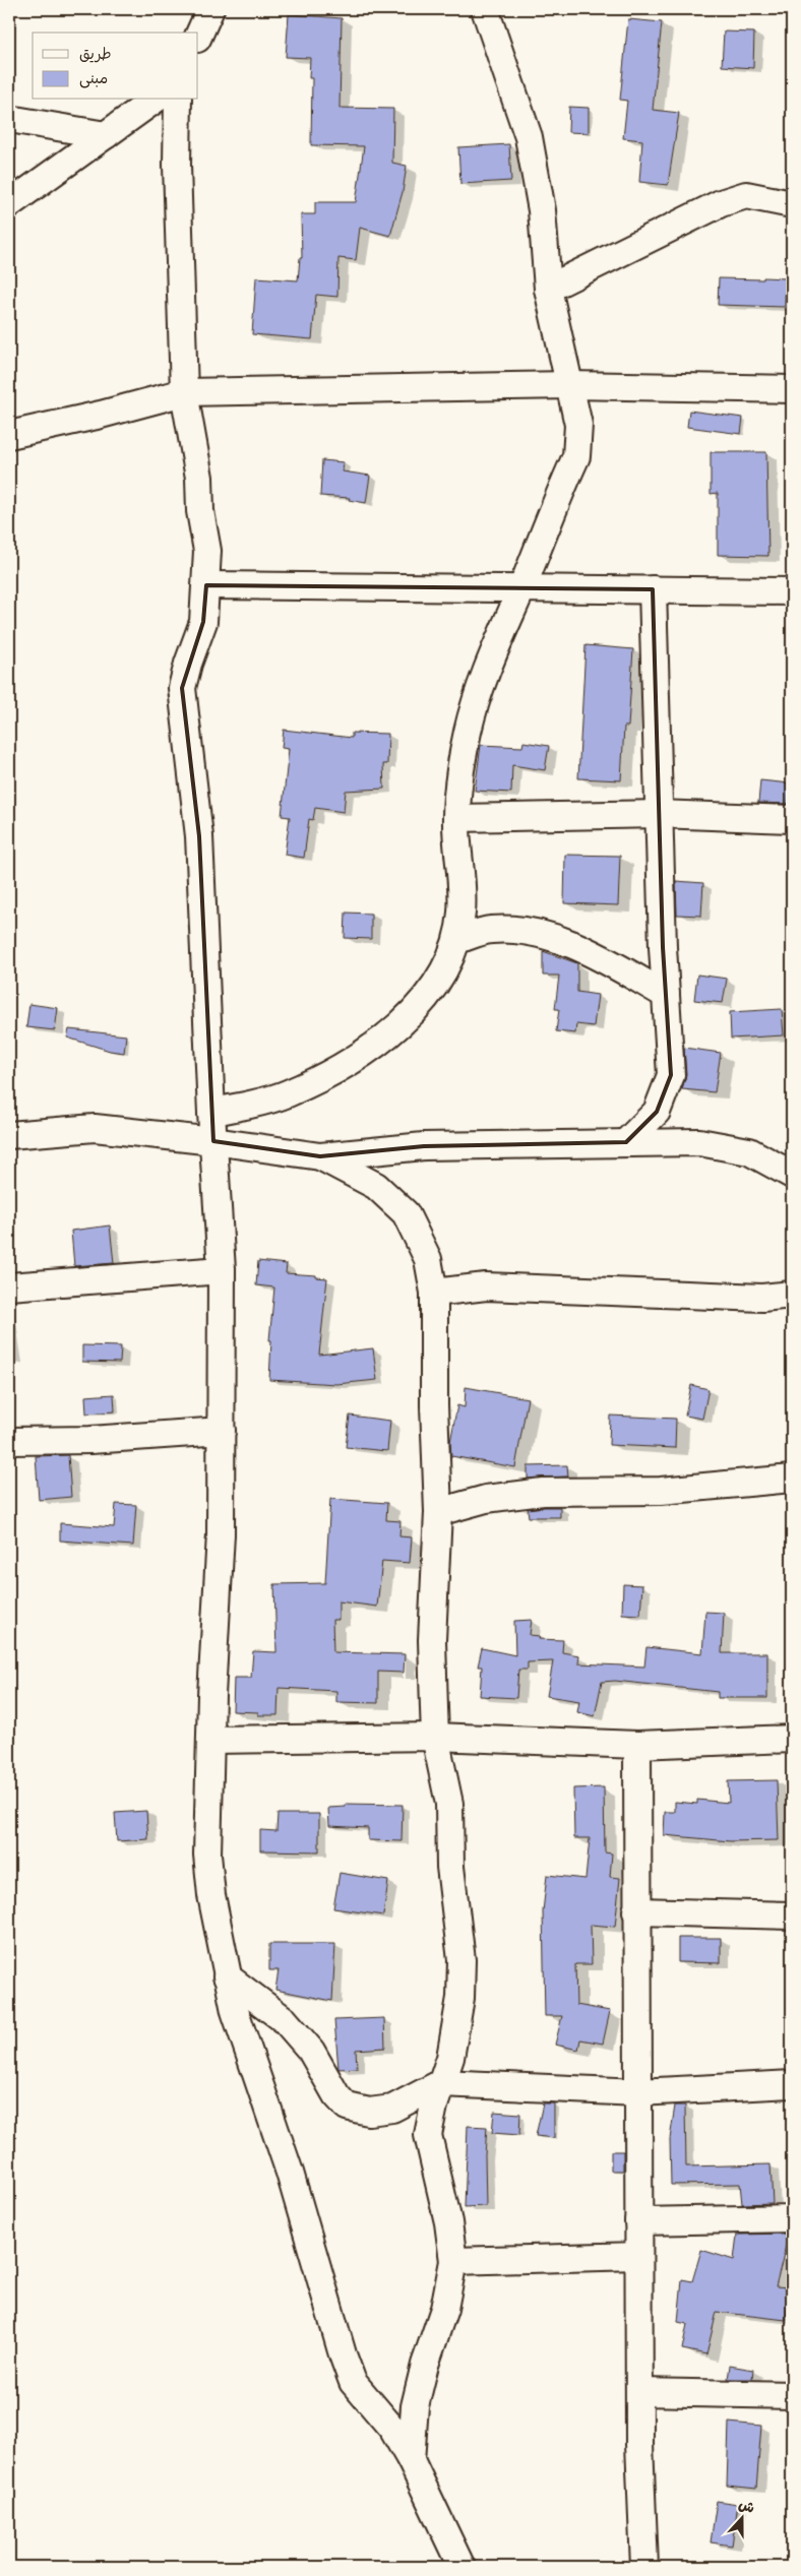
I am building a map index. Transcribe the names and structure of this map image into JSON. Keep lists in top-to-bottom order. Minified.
{"legend":["طريق","مبنى"],"north":"top"}
